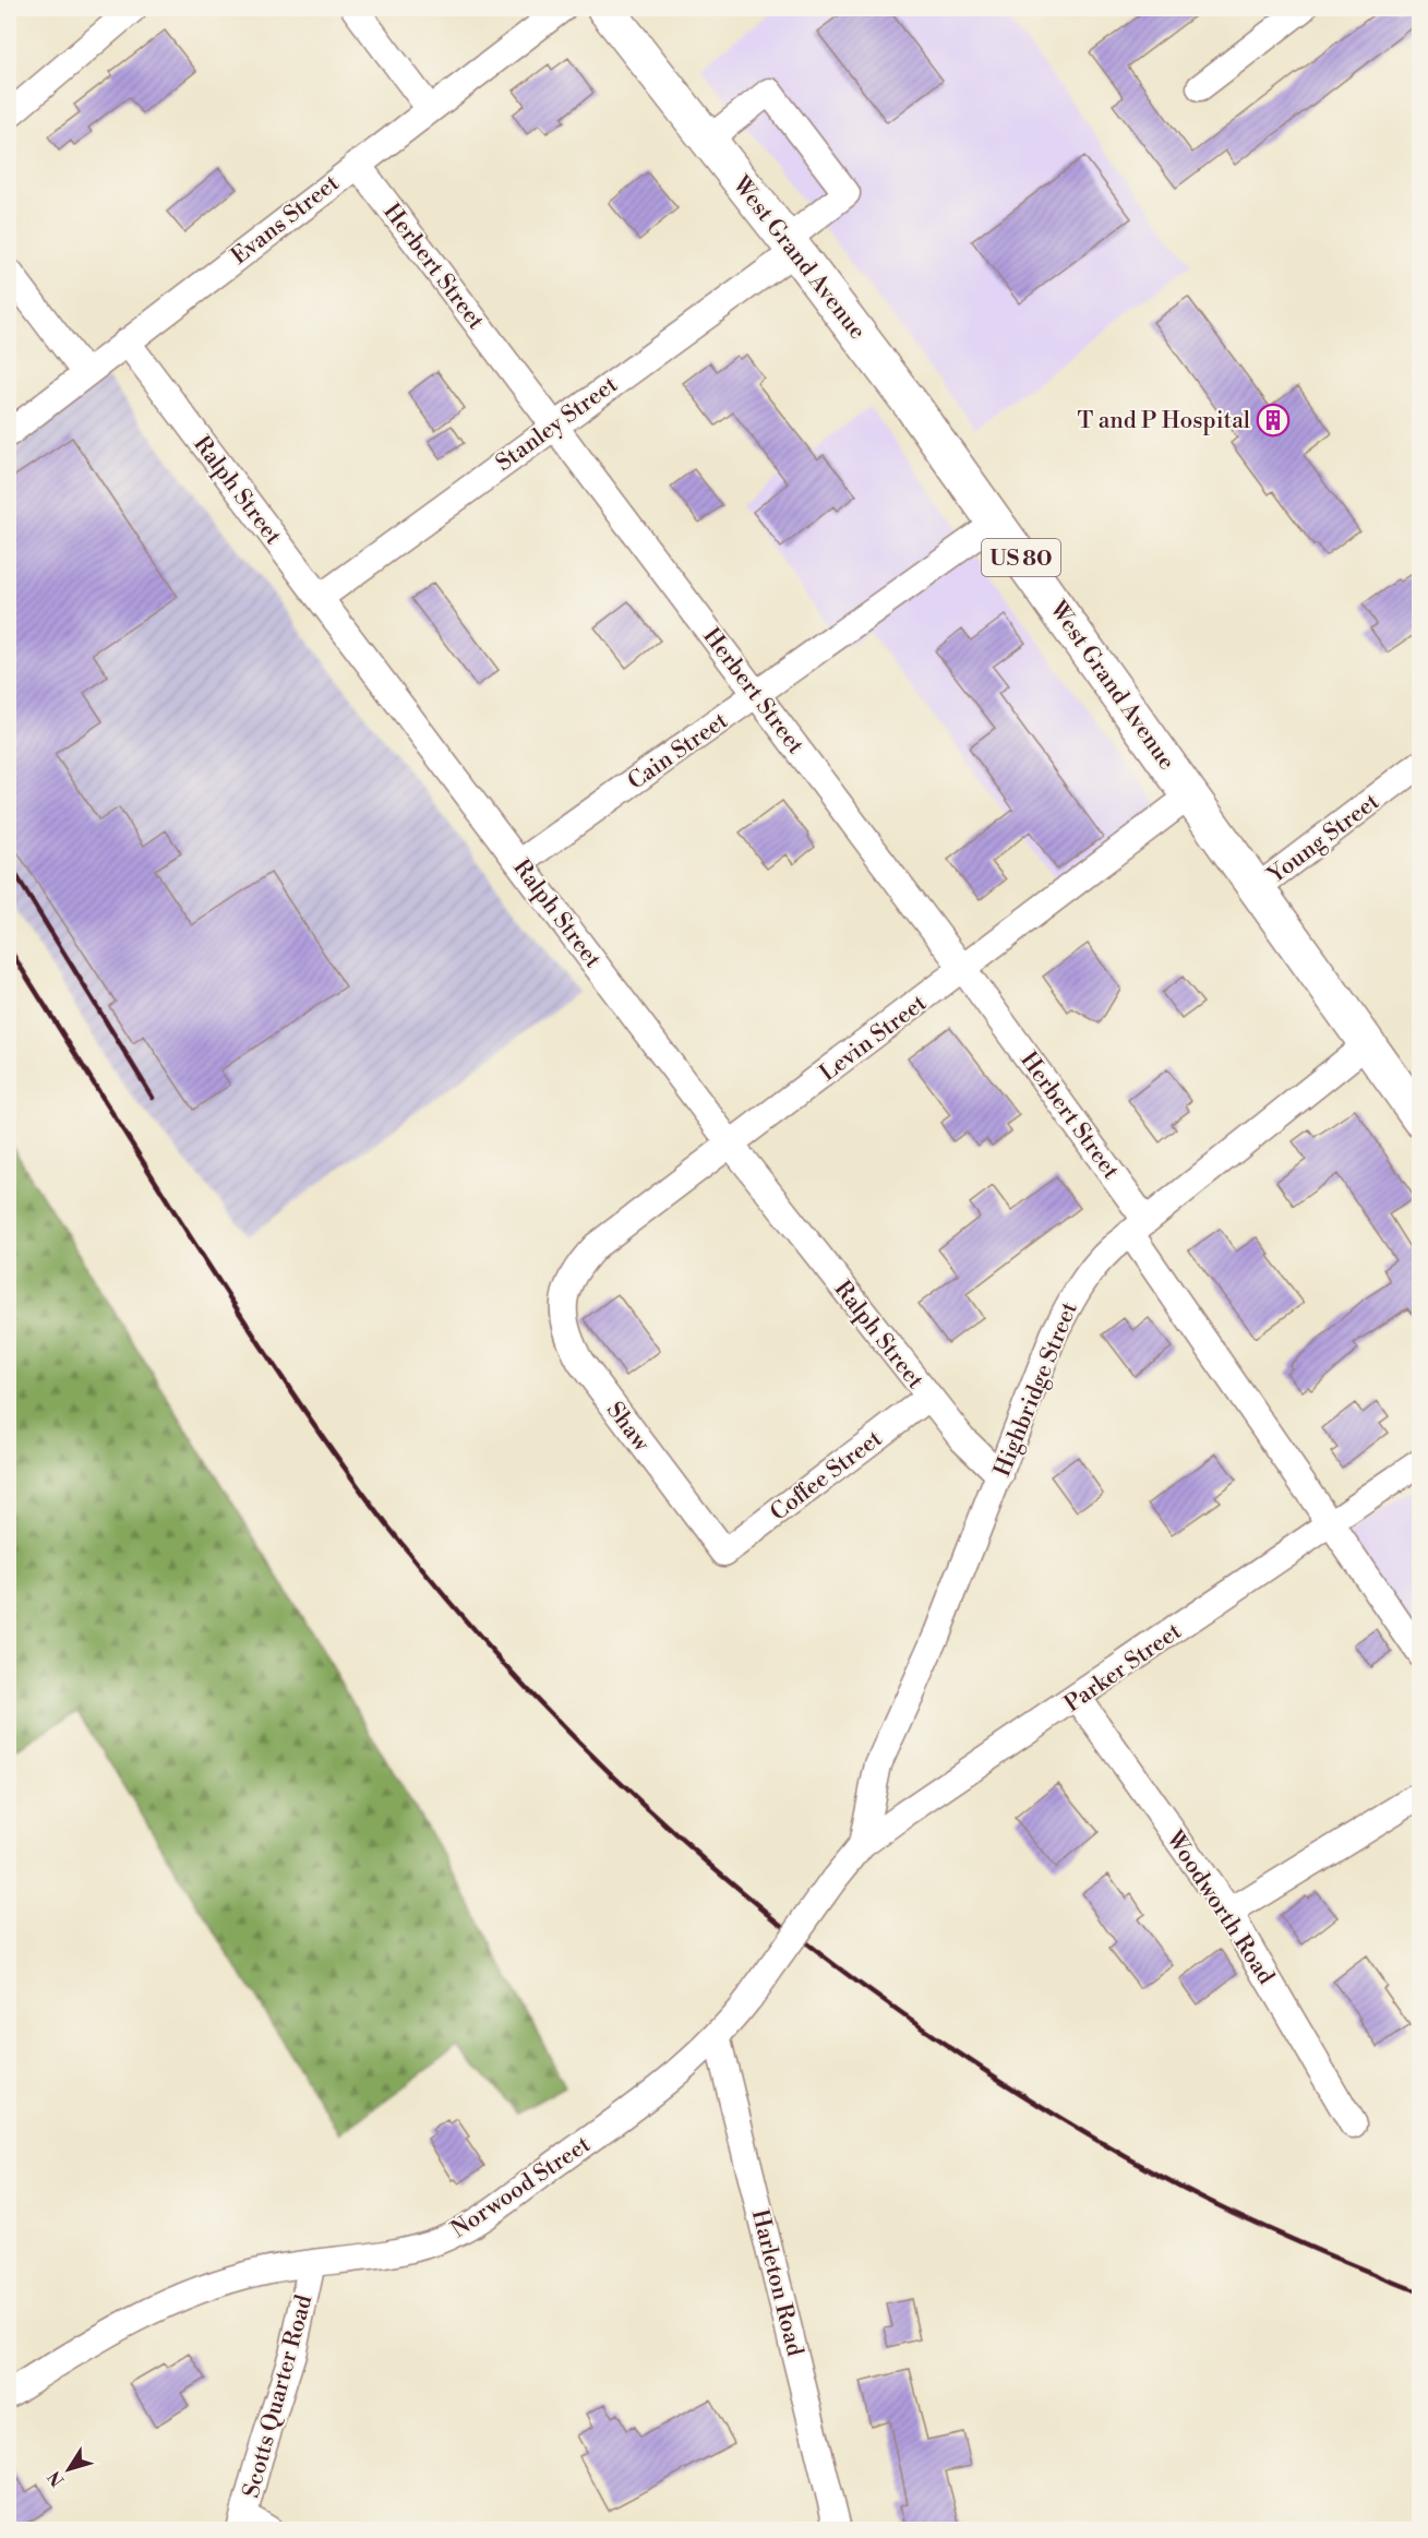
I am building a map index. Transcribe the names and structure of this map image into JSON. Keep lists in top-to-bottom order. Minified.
{"streets":{"highway":["West Grand Avenue","US 80"],"street":["Evans Street","Herbert Street","Stanley Street","Ralph Street","Cain Street","Young Street","Levin Street","Highbridge Street","Shaw","Coffee Street","Parker Street","Woodworth Road","Norwood Street","Harleton Road","Scotts Quarter Road"]},"crossings":[["Evans Street","Herbert Street"],["Evans Street","Ralph Street"],["West Grand Avenue","Stanley Street"],["West Grand Avenue","Cain Street"],["West Grand Avenue","Young Street"],["West Grand Avenue","Levin Street"],["West Grand Avenue","Highbridge Street"],["Herbert Street","Stanley Street"],["Herbert Street","Cain Street"],["Herbert Street","Levin Street"],["Herbert Street","Highbridge Street"],["Herbert Street","Parker Street"],["Stanley Street","Ralph Street"],["Ralph Street","Cain Street"],["Ralph Street","Levin Street"],["Ralph Street","Highbridge Street"],["Ralph Street","Coffee Street"],["Levin Street","Shaw"],["Highbridge Street","Parker Street"],["Shaw","Coffee Street"],["Parker Street","Woodworth Road"],["Parker Street","Norwood Street"],["Norwood Street","Harleton Road"],["Norwood Street","Scotts Quarter Road"]],"places":{"building":["T and P Hospital"]},"north":"bottom left"}
